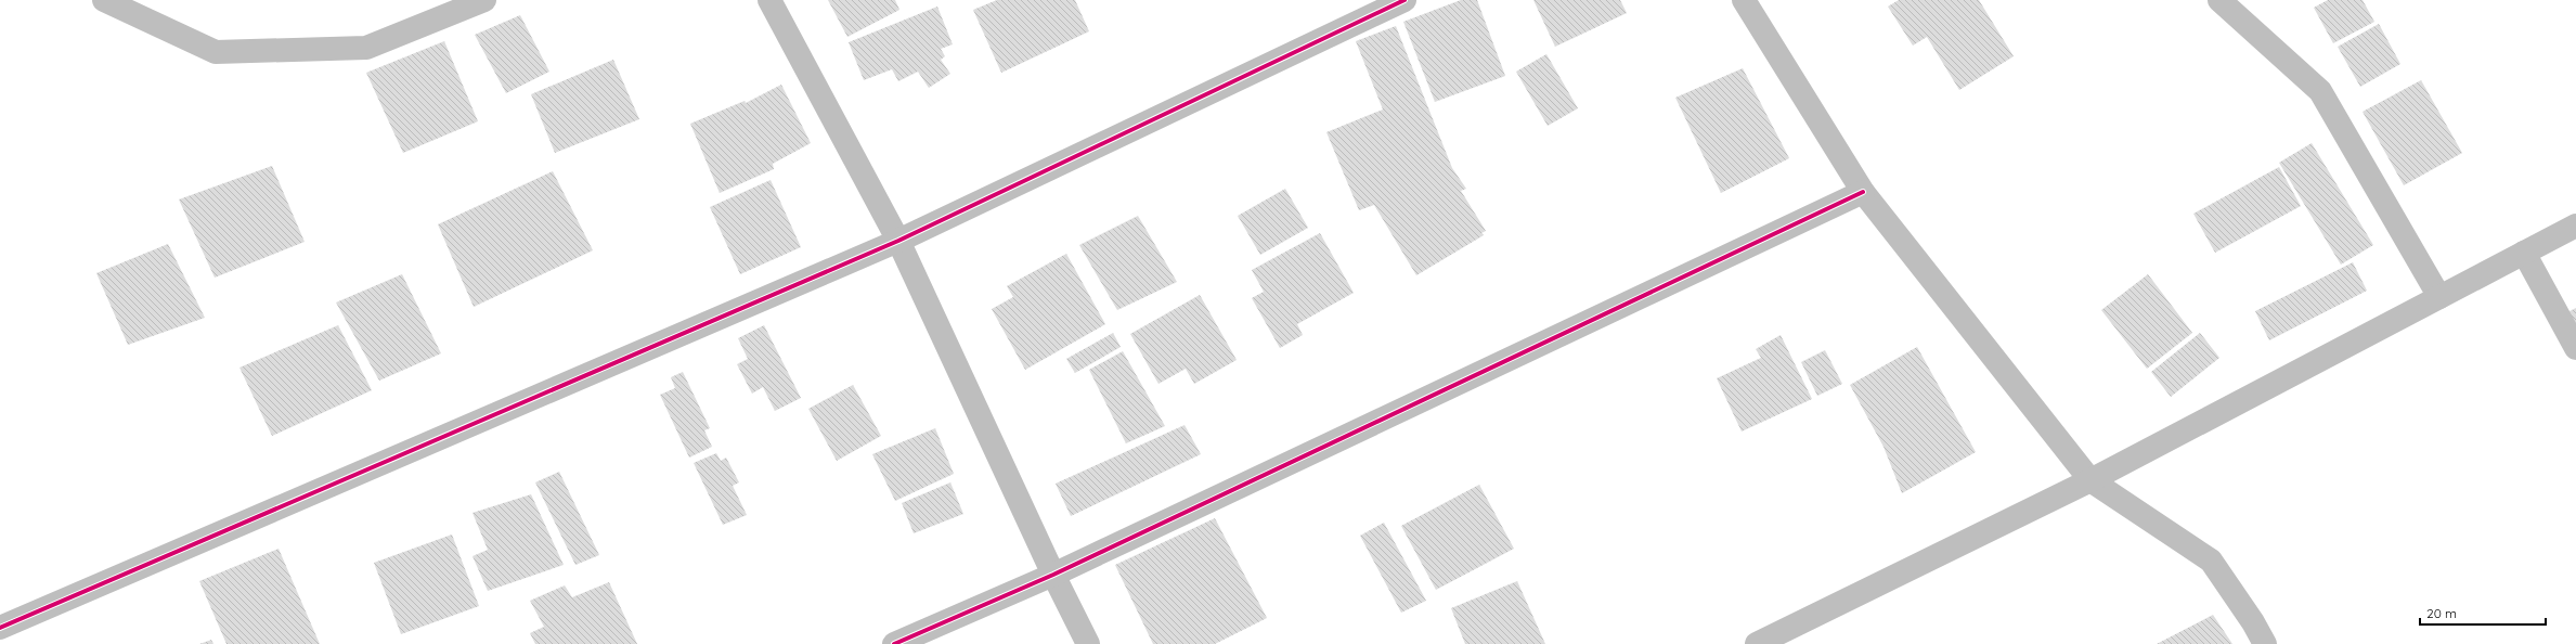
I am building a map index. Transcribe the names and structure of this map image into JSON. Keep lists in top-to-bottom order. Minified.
{"scale_bar":"20 m"}
